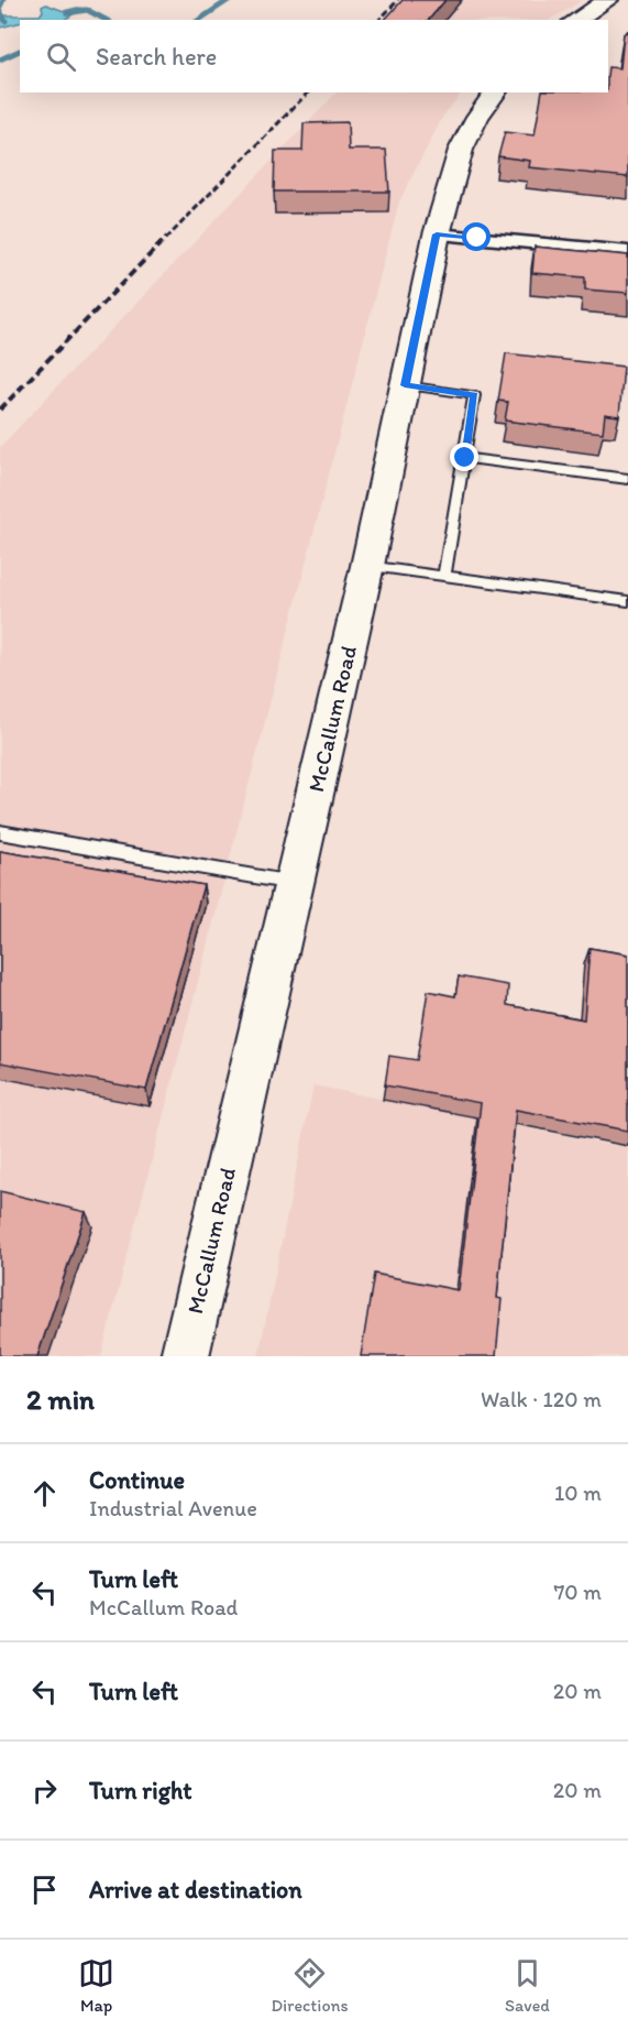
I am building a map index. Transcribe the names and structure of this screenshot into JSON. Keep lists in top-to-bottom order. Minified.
{"streets":{"main road":["McCallum Road"]},"page":{"search":"Search here","heading":["2 min","Walk · 120 m"],"list":[["Continue","Industrial Avenue","10 m"],["Turn left","McCallum Road","70 m"],["Turn left","20 m"],["Turn right","20 m"],"Arrive at destination"],"nav":["Map","Directions","Saved"]}}
